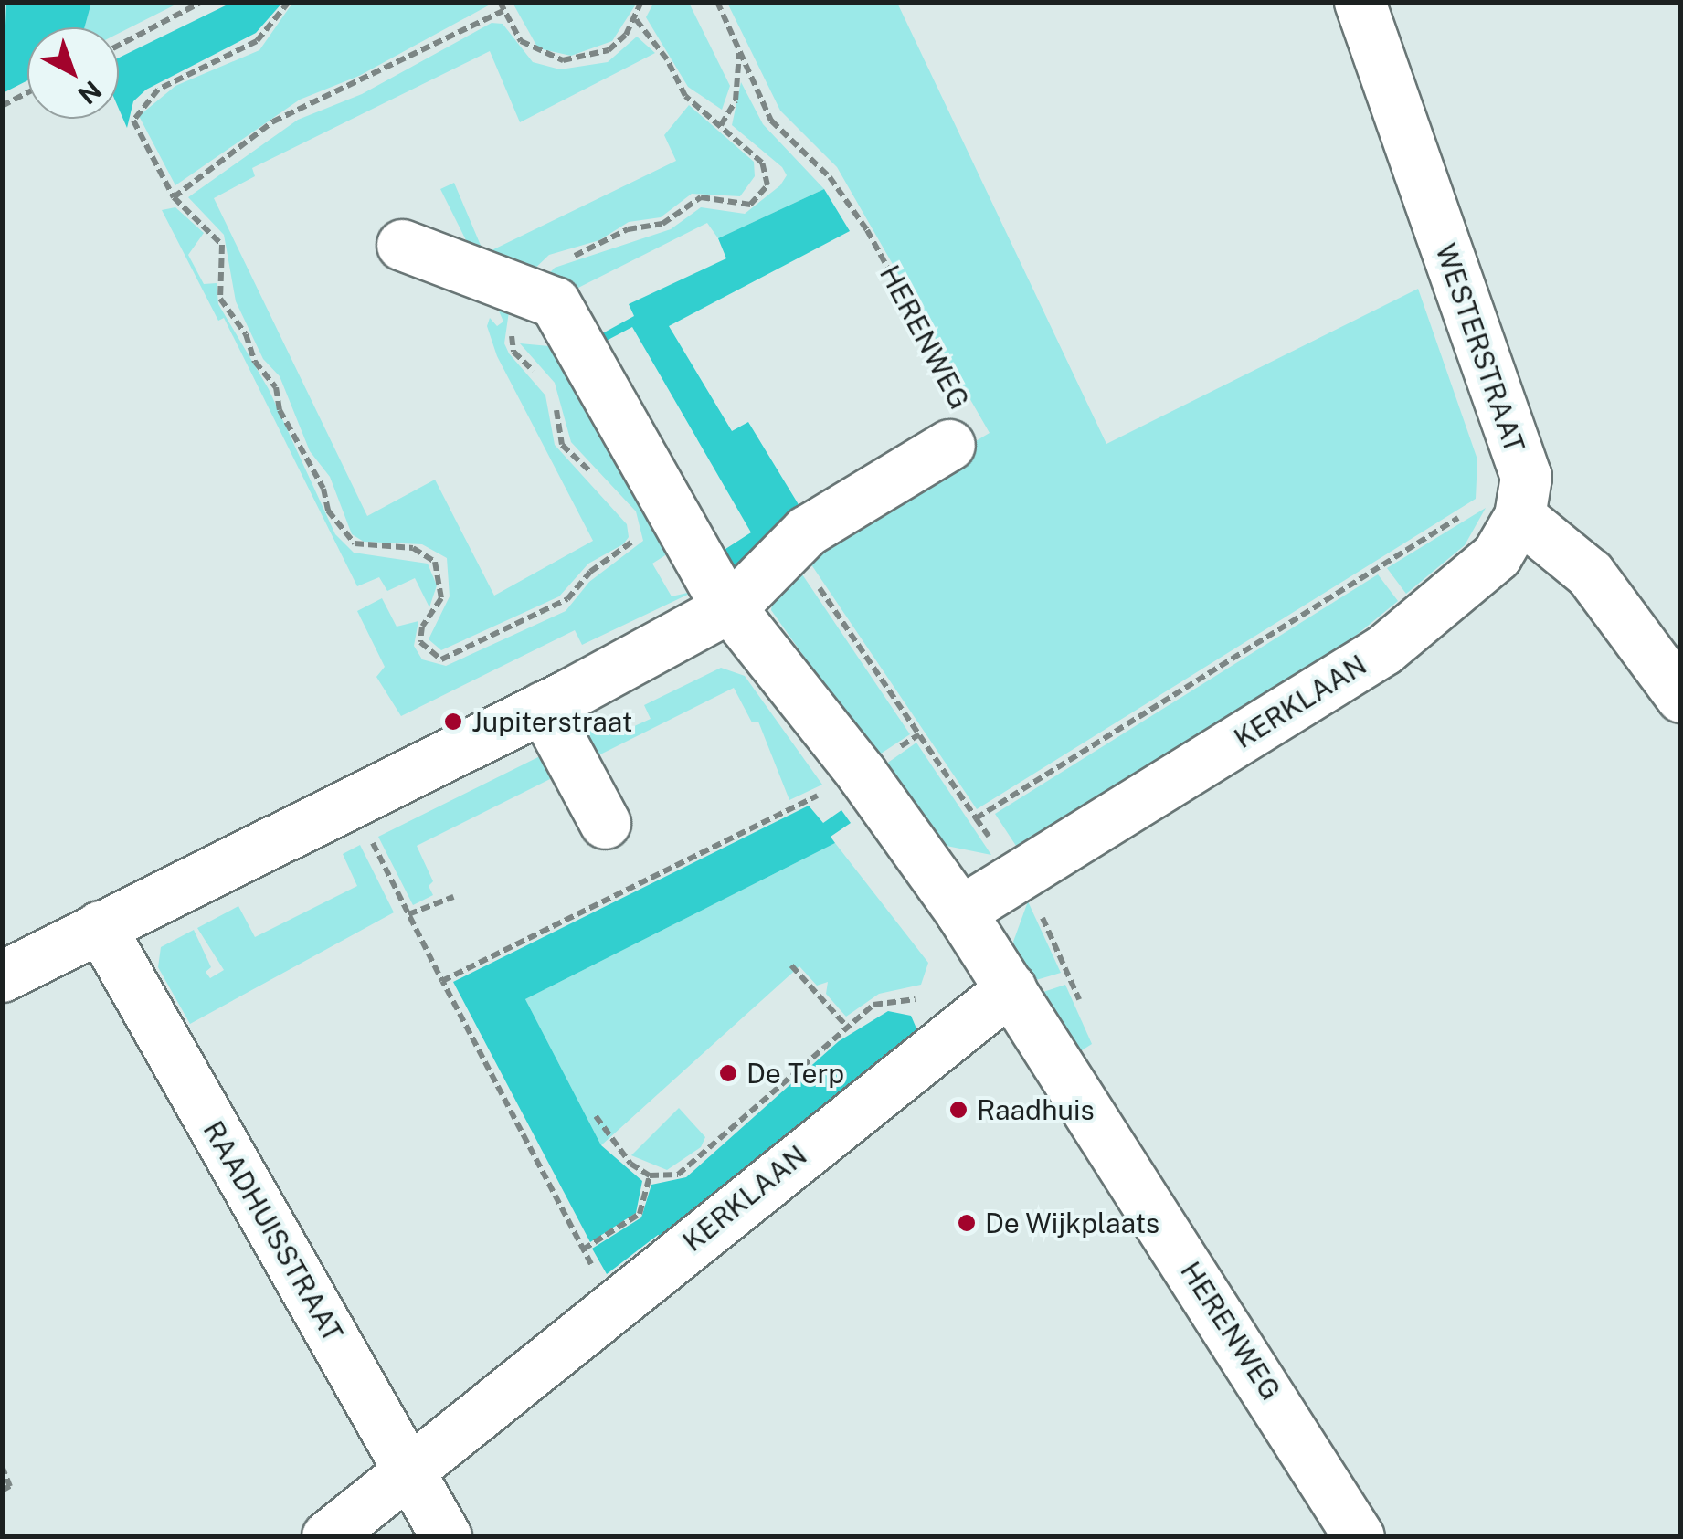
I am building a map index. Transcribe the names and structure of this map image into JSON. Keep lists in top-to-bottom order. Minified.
{"streets":{"street":["HERENWEG","WESTERSTRAAT","KERKLAAN","RAADHUISSTRAAT"]},"crossings":[["HERENWEG","KERKLAAN"],["WESTERSTRAAT","KERKLAAN"],["KERKLAAN","RAADHUISSTRAAT"]],"places":["Jupiterstraat","De Terp","Raadhuis","De Wijkplaats"],"north":"bottom right"}
